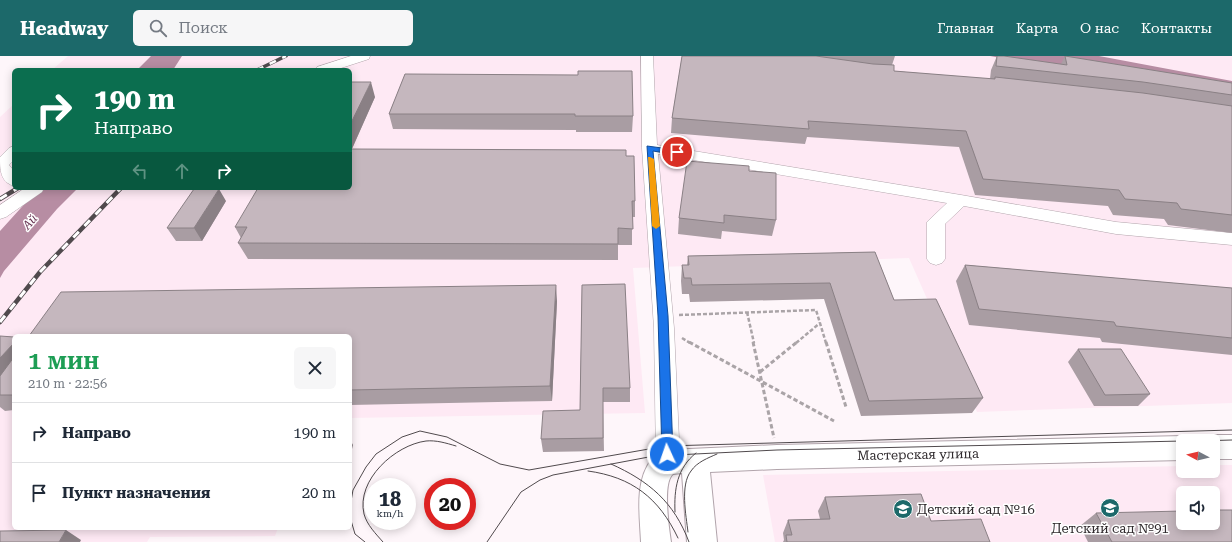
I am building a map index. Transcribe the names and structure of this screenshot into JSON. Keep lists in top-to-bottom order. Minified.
{"streets":{"main road":["Мастерская улица"]},"water":["Ай"],"places":{"school or university":["Детский сад №91","Детский сад №16"]},"north":"left","page":{"header":"Headway","search":"Поиск","nav":["Главная","Карта","О нас","Контакты"],"turn":["190 m","Направо"],"heading":["1 мин","210 m · 22:56"],"list":[{"name":"Направо","value":"190 m"},{"name":"Пункт назначения","value":"20 m"}],"speed":"18 km/h","limit":"20"}}
